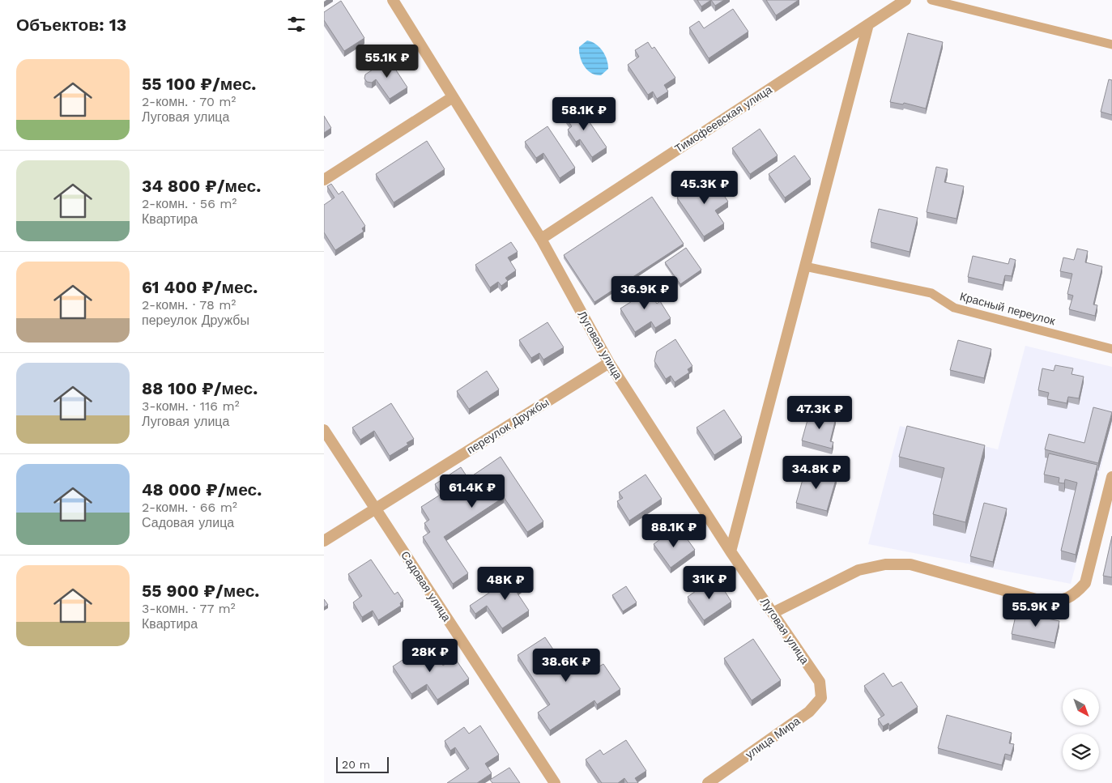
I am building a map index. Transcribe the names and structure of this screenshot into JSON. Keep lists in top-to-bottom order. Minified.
{"streets":{"street":["Тимофеевская улица","Луговая улица","переулок Дружбы","Садовая улица","улица Мира"],"lane":["Красный переулок"]},"crossings":[["Тимофеевская улица","Луговая улица"],["Луговая улица","переулок Дружбы"],["Луговая улица","улица Мира"],["переулок Дружбы","Садовая улица"]],"scale_bar":"20 m","north":"bottom right","page":{"heading":"Объектов: 13","price":["55.1K ₽","58.1K ₽","45.3K ₽","36.9K ₽","47.3K ₽","34.8K ₽","61.4K ₽","88.1K ₽","31K ₽","48K ₽","55.9K ₽","28K ₽","38.6K ₽"],"list":[{"name":"55 100 ₽/мес.","note":"2-комн. · 70 m² · Луговая улица"},{"name":"34 800 ₽/мес.","note":"2-комн. · 56 m² · Квартира"},{"name":"61 400 ₽/мес.","note":"2-комн. · 78 m² · переулок Дружбы"},{"name":"88 100 ₽/мес.","note":"3-комн. · 116 m² · Луговая улица"},{"name":"48 000 ₽/мес.","note":"2-комн. · 66 m² · Садовая улица"},{"name":"55 900 ₽/мес.","note":"3-комн. · 77 m² · Квартира"}],"scale":"20 m"}}
